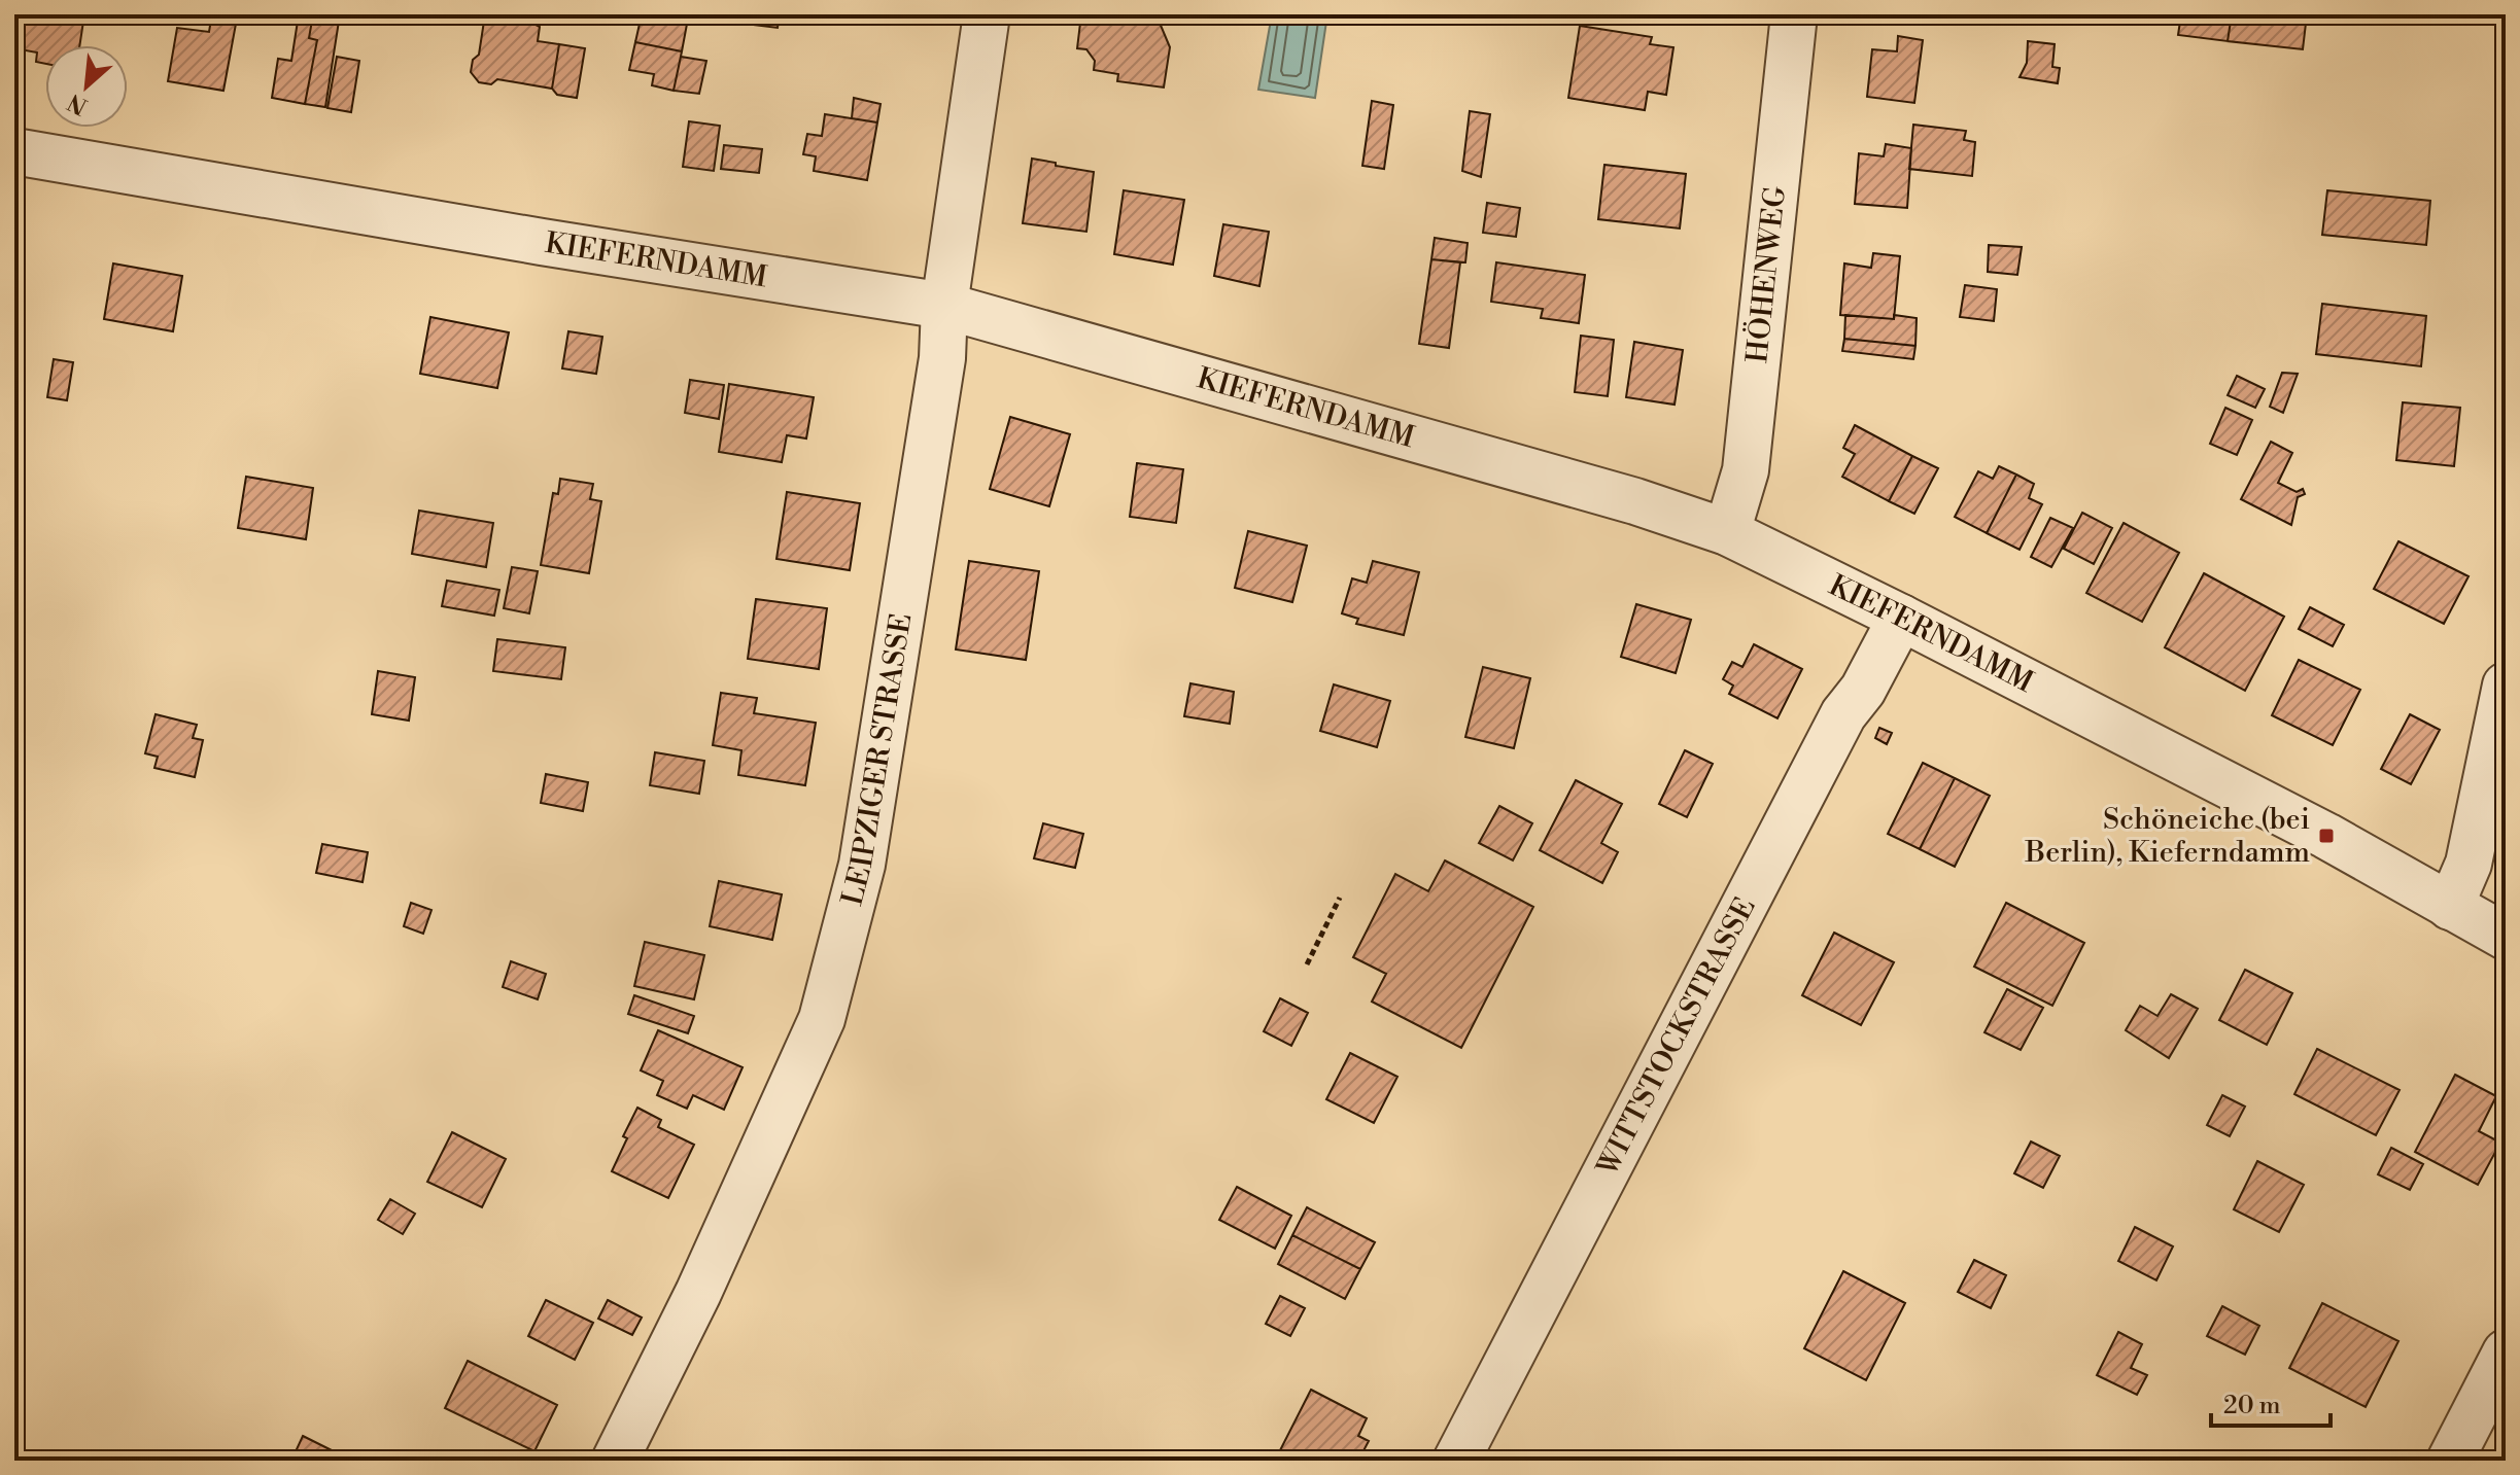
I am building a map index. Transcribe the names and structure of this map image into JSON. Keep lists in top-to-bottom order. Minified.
{"streets":{"street":["KIEFERNDAMM","HÖHENWEG","LEIPZIGER STRASSE","WITTSTOCKSTRASSE"]},"crossings":[["KIEFERNDAMM","HÖHENWEG"],["KIEFERNDAMM","LEIPZIGER STRASSE"],["KIEFERNDAMM","WITTSTOCKSTRASSE"]],"places":{"transit":["Schöneiche (bei Berlin), Kieferndamm"]},"scale_bar":"20 m","north":"bottom left"}
